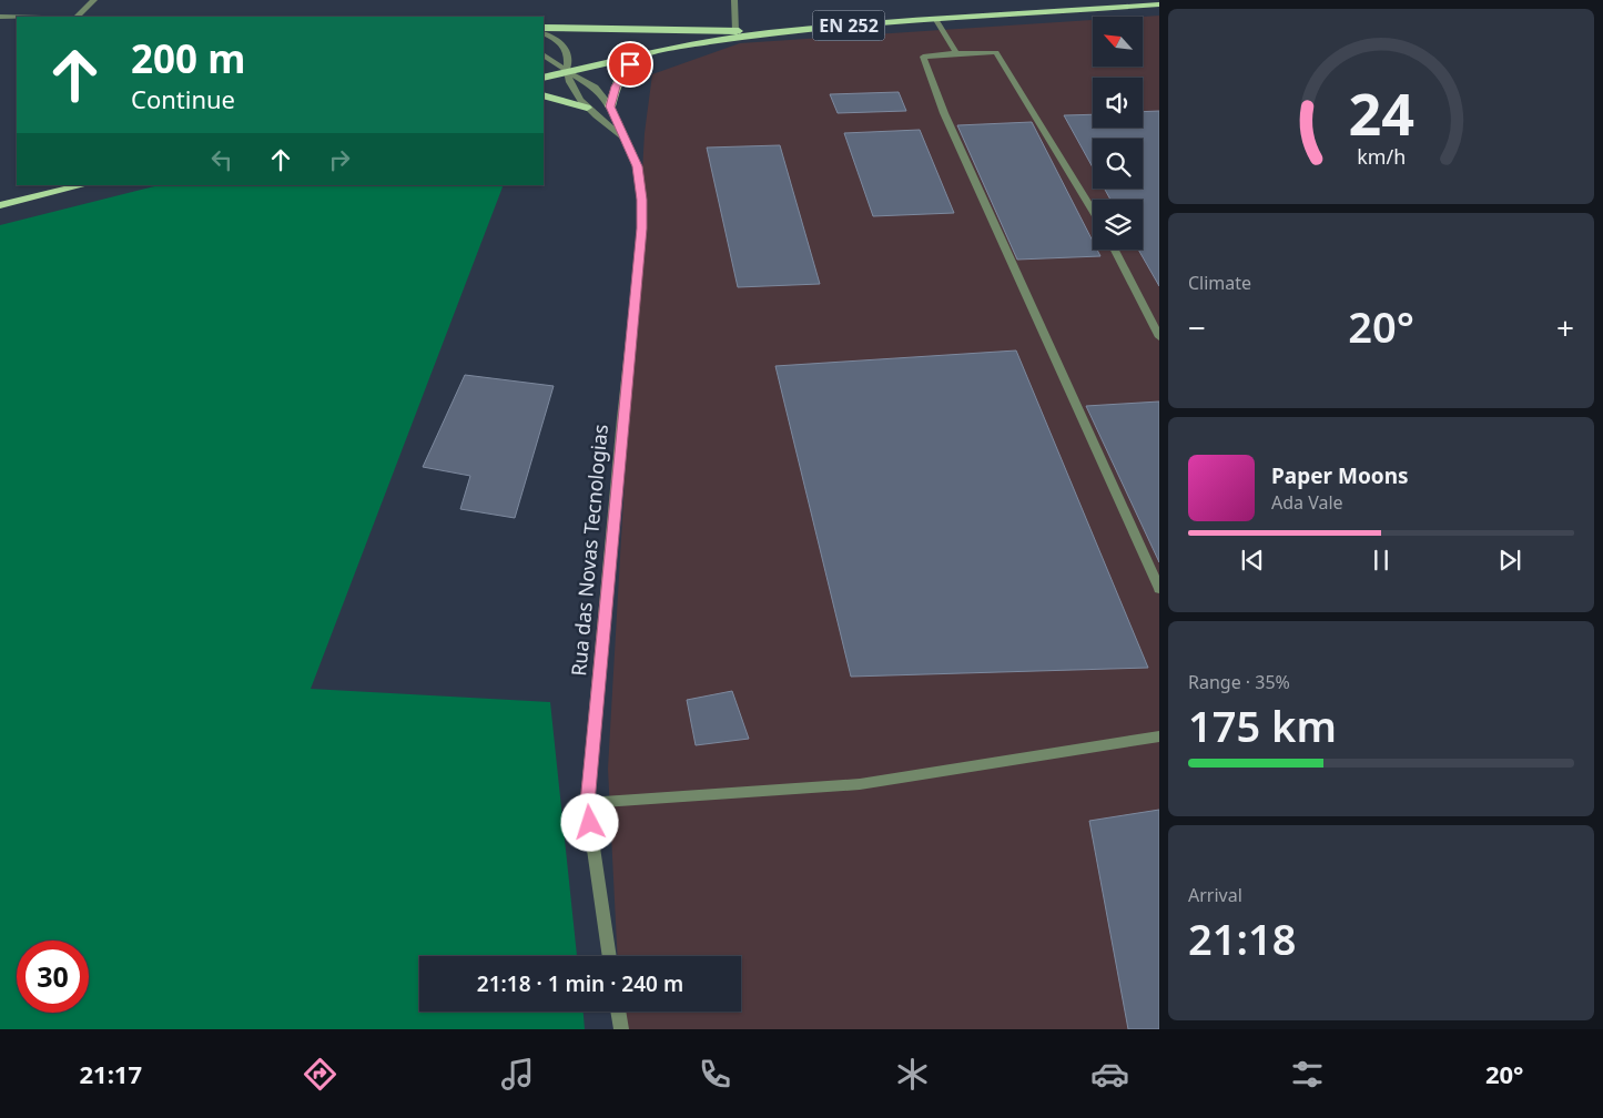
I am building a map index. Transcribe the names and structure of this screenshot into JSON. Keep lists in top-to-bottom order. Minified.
{"streets":{"main road":["EN 252"],"street":["Rua das Novas Tecnologias"]},"crossings":[["EN 252","Rua das Novas Tecnologias"]],"north":"top left","page":{"turn":["200 m","Continue"],"tile":["Climate",["Range · 35%","175 km"],["Arrival","21:18"]],"heat":["−","20°","+"],"song":["Paper Moons","Ada Vale"],"limit":"30","trip":"21:18 · 1 min · 240 m","tabs":["21:17","20°"],"gauge":["24","km/h"]}}
